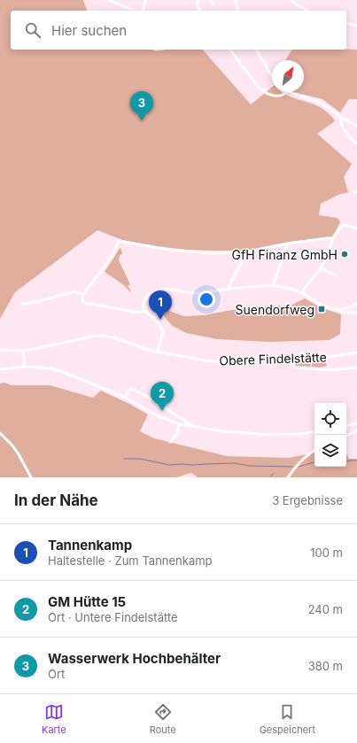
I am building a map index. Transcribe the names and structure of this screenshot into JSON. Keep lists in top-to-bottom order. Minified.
{"streets":{"street":["Obere Findelstätte"]},"places":{"other":["GfH Finanz GmbH"],"transit":["Suendorfweg"]},"north":"top right","page":{"search":"Hier suchen","pins":["3","1","2"],"heading":["In der Nähe","3 Ergebnisse"],"list":[{"mark":"1","name":"Tannenkamp","note":"Haltestelle · Zum Tannenkamp","value":"100 m"},{"mark":"2","name":"GM Hütte 15","note":"Ort · Untere Findelstätte","value":"240 m"},{"mark":"3","name":"Wasserwerk Hochbehälter","note":"Ort","value":"380 m"}],"nav":["Karte","Route","Gespeichert"]}}
